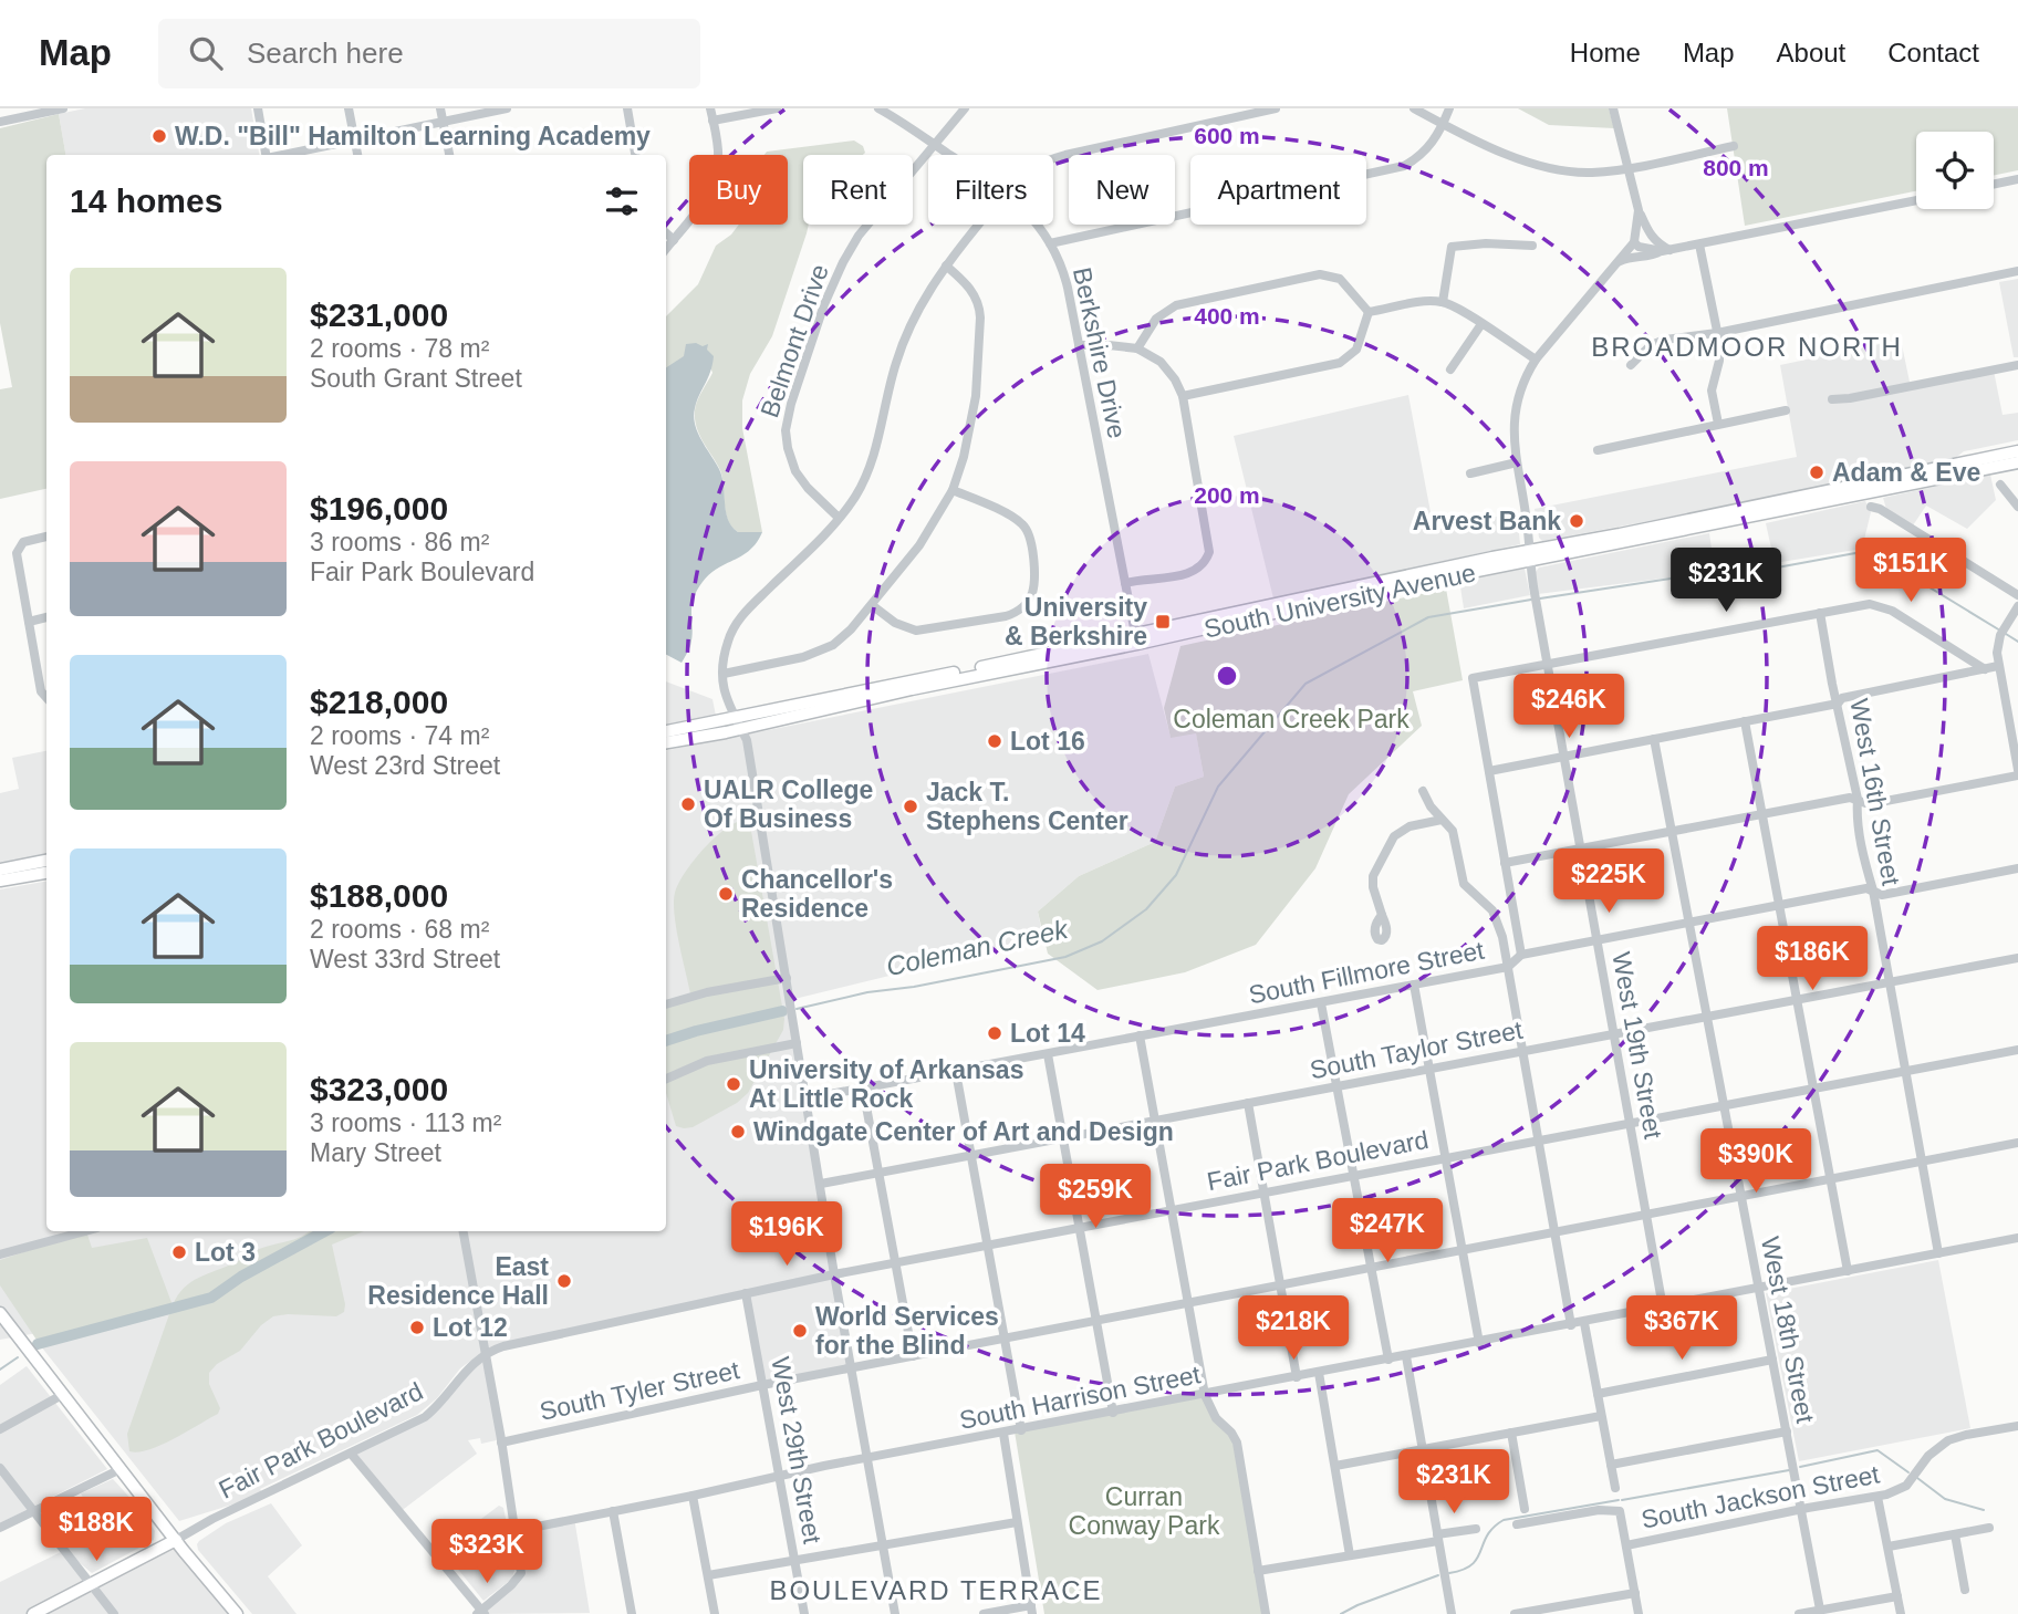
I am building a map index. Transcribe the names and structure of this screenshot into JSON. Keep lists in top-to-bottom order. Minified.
{"streets":{"main road":["South University Avenue"],"street":["Belmont Drive","Berkshire Drive","West 16th Street","South Fillmore Street","West 19th Street","South Taylor Street","Fair Park Boulevard","West 18th Street","South Tyler Street","South Harrison Street","West 29th Street","South Jackson Street"]},"crossings":[["Belmont Drive","Berkshire Drive"],["Berkshire Drive","South University Avenue"],["South University Avenue","West 19th Street"],["West 16th Street","South Fillmore Street"],["West 16th Street","South Taylor Street"],["West 16th Street","Fair Park Boulevard"],["West 16th Street","South Tyler Street"],["West 16th Street","South Harrison Street"],["South Fillmore Street","West 19th Street"],["South Fillmore Street","West 18th Street"],["West 19th Street","South Taylor Street"],["West 19th Street","Fair Park Boulevard"],["West 19th Street","South Tyler Street"],["West 19th Street","South Harrison Street"],["South Taylor Street","West 18th Street"],["Fair Park Boulevard","West 18th Street"],["Fair Park Boulevard","West 29th Street"],["West 18th Street","South Tyler Street"],["West 18th Street","South Harrison Street"],["West 18th Street","South Jackson Street"],["South Tyler Street","West 29th Street"],["South Harrison Street","West 29th Street"]],"districts":["BROADMOOR NORTH","BOULEVARD TERRACE"],"water":["Coleman Creek"],"parks":["Coleman Creek Park","Curran Conway Park"],"places":{"other":["W.D. \"Bill\" Hamilton Learning Academy","Adam & Eve","Arvest Bank","Lot 16","UALR College Of Business","Jack T. Stephens Center","Chancellor's Residence","Lot 14","University of Arkansas At Little Rock","Windgate Center of Art and Design","Lot 3","East Residence Hall","Lot 12","World Services for the Blind"],"transit":["University & Berkshire"]},"page":{"header":"Map","search":"Search here","nav":["Home","Map","About","Contact"],"chip":["Buy","Rent","Filters","New","Apartment"],"heading":"14 homes","list":[{"name":"$231,000","note":"2 rooms · 78 m² · South Grant Street"},{"name":"$196,000","note":"3 rooms · 86 m² · Fair Park Boulevard"},{"name":"$218,000","note":"2 rooms · 74 m² · West 23rd Street"},{"name":"$188,000","note":"2 rooms · 68 m² · West 33rd Street"},{"name":"$323,000","note":"3 rooms · 113 m² · Mary Street"}],"price":["$151K","$231K","$246K","$225K","$186K","$390K","$259K","$247K","$196K","$218K","$367K","$231K","$188K","$323K"]},"rings":["600 m","800 m","400 m","200 m"]}
